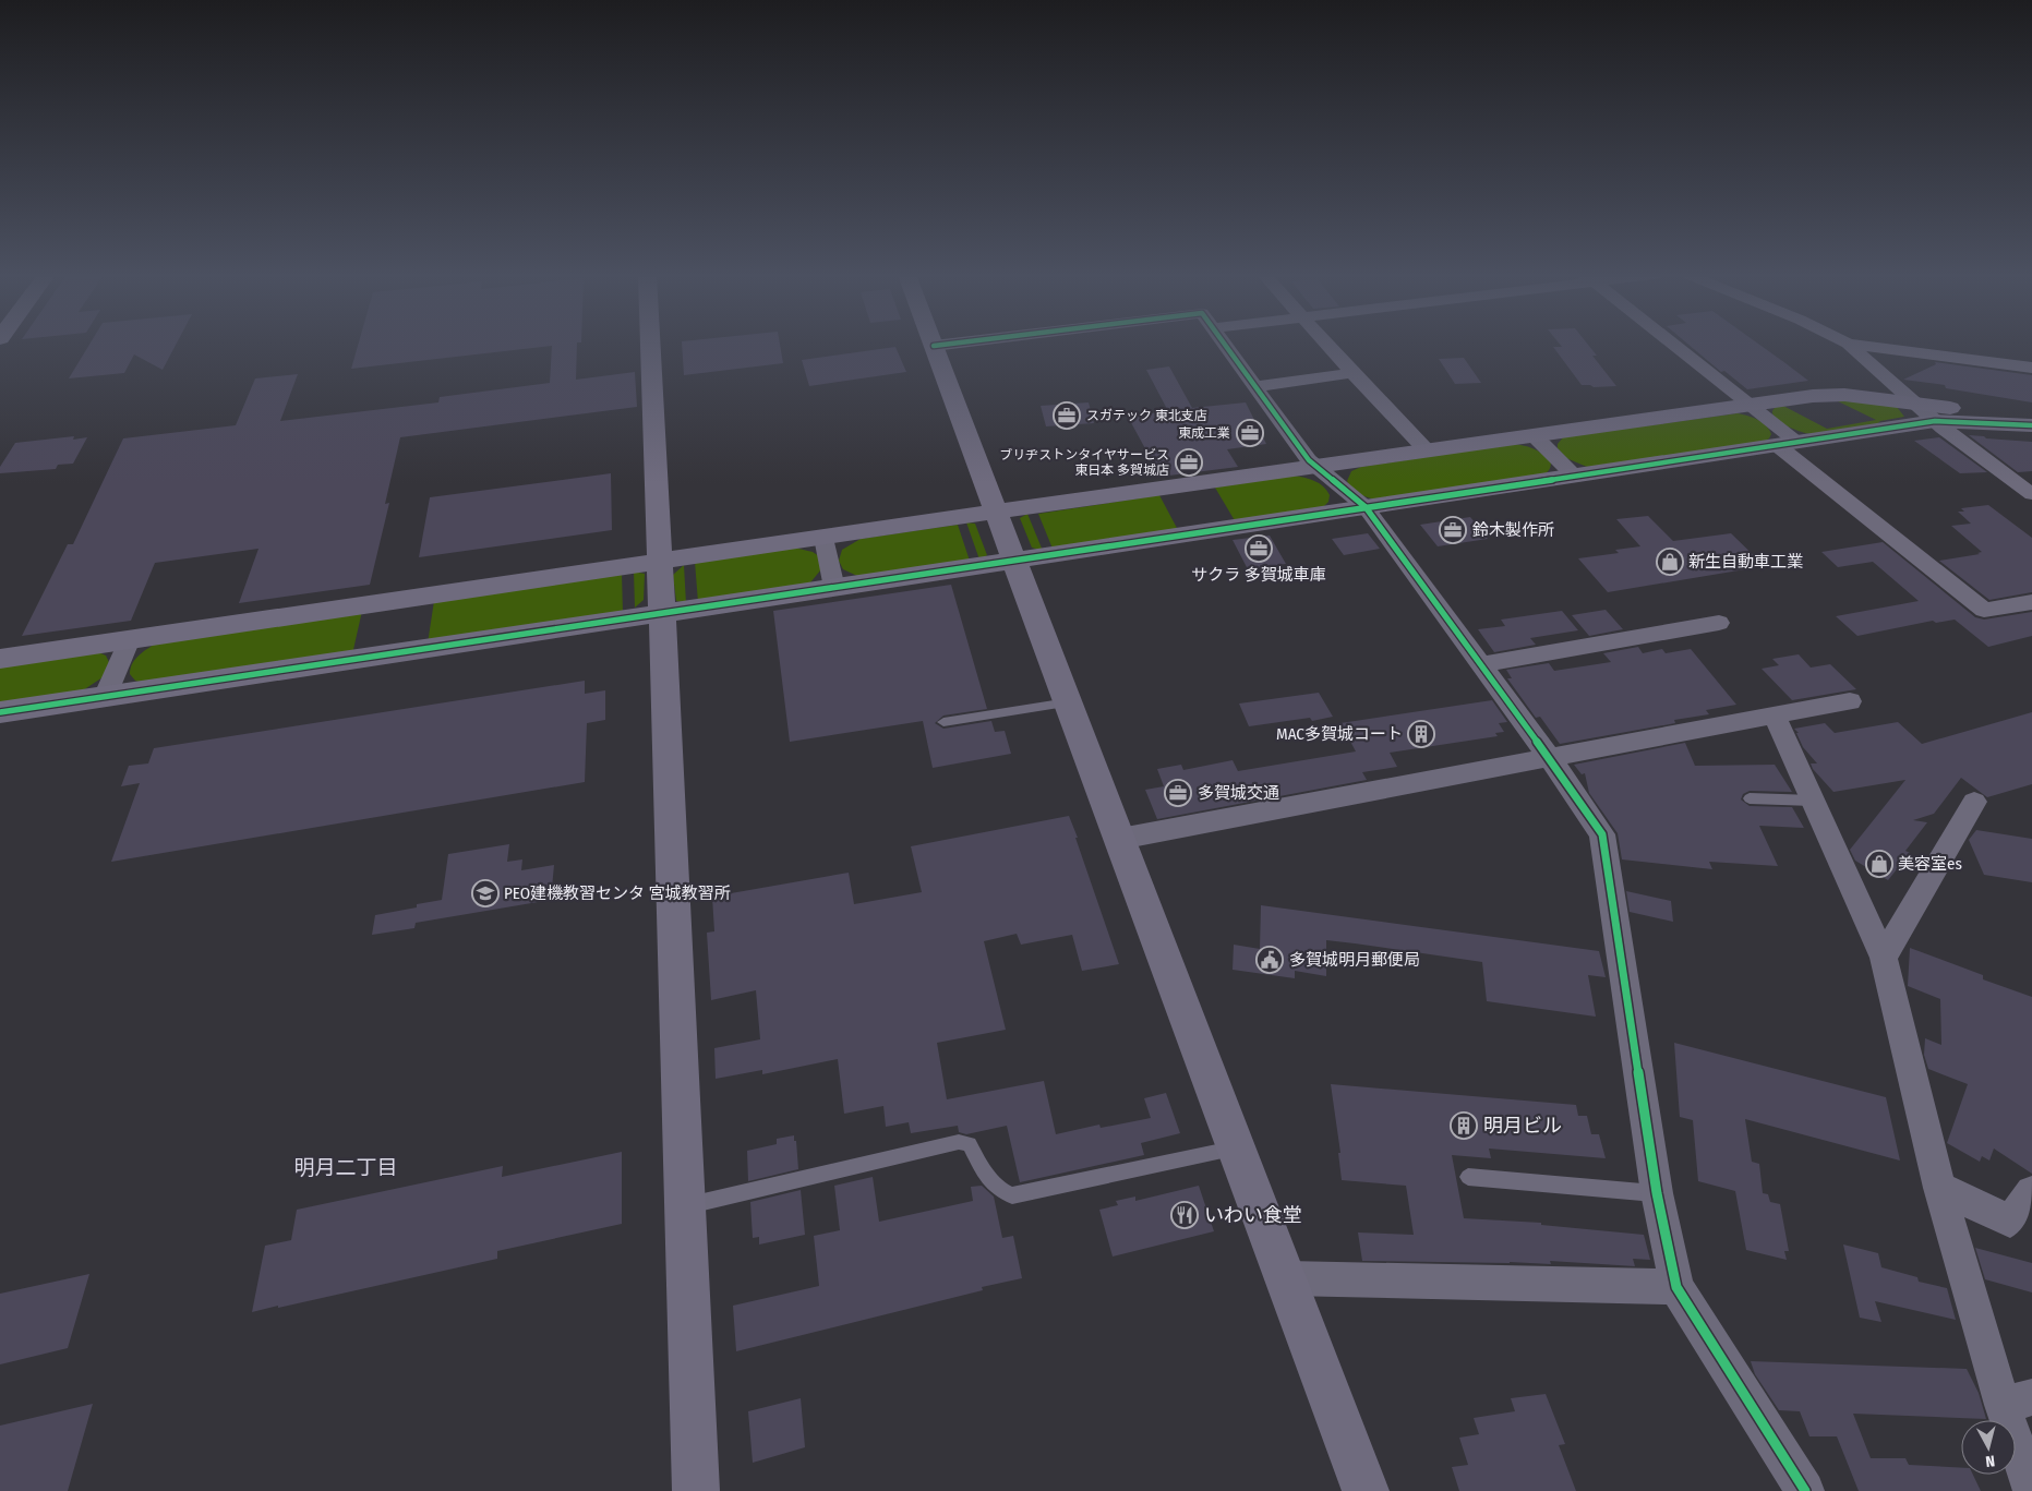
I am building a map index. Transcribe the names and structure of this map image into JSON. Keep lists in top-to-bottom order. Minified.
{"districts":["明月二丁目"],"places":{"office":["スガテック 東北支店","東成工業","ブリヂストンタイヤサービス 東日本 多賀城店","鈴木製作所","サクラ 多賀城車庫","多賀城交通"],"shop":["新生自動車工業","美容室es"],"building":["MAC多賀城コート","明月ビル"],"school or university":["PEO建機教習センタ 宮城教習所"],"public building":["多賀城明月郵便局"],"restaurant":["いわい食堂"]},"north":"bottom"}
